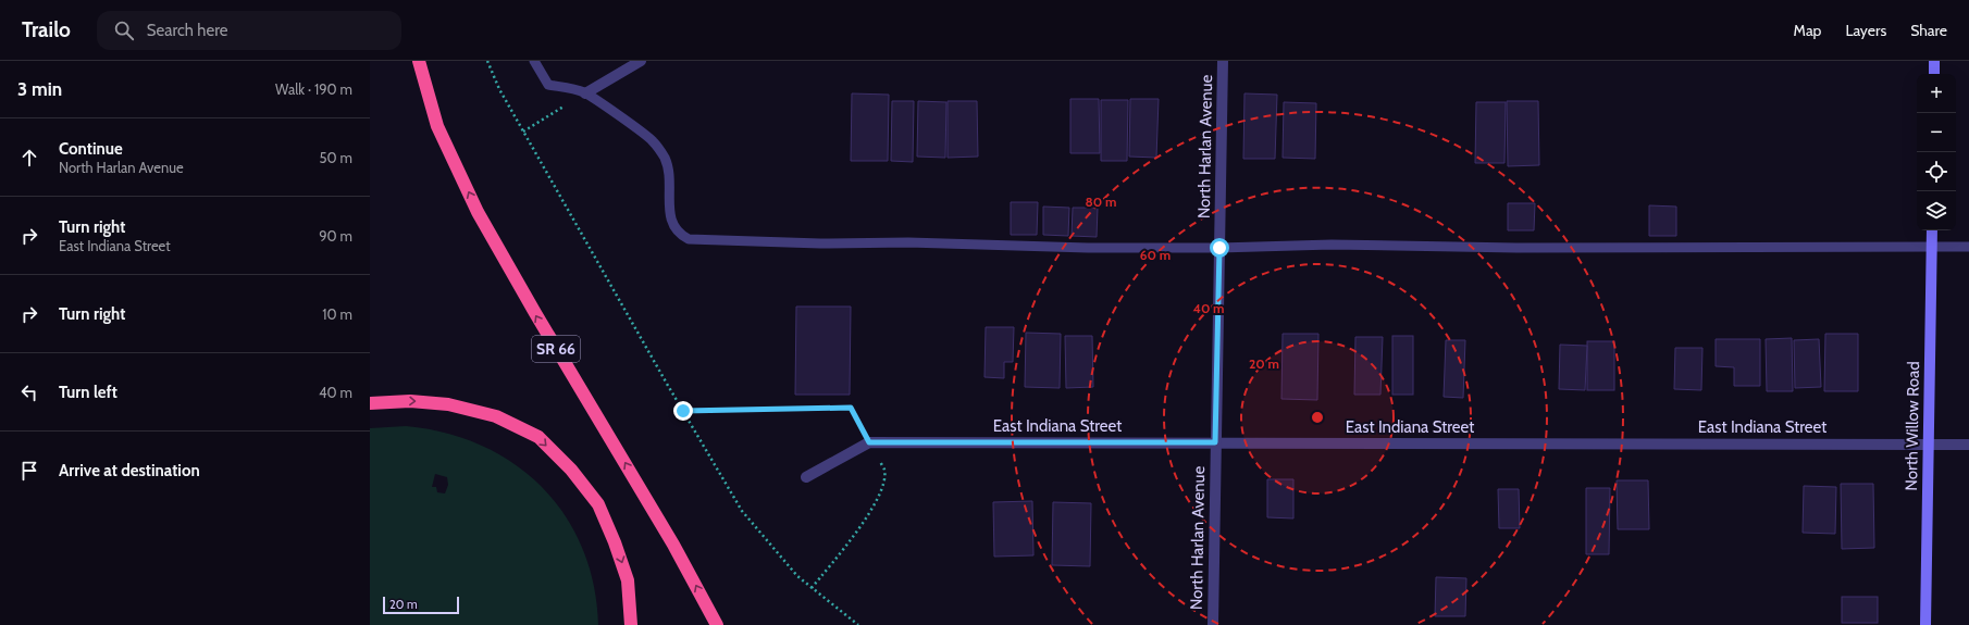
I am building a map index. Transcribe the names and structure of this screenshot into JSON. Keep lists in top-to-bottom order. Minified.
{"streets":{"highway":["SR 66"],"street":["North Harlan Avenue","East Indiana Street","North Willow Road"]},"crossings":[["North Harlan Avenue","East Indiana Street"],["East Indiana Street","North Willow Road"]],"scale_bar":"20 m","page":{"header":"Trailo","search":"Search here","nav":["Map","Layers","Share"],"heading":["3 min","Walk · 190 m"],"map_buttons":["+","−"],"list":[["Continue","North Harlan Avenue","50 m"],["Turn right","East Indiana Street","90 m"],["Turn right","10 m"],["Turn left","40 m"],"Arrive at destination"],"scale":"20 m"},"rings":["80 m","60 m","40 m","20 m"]}
